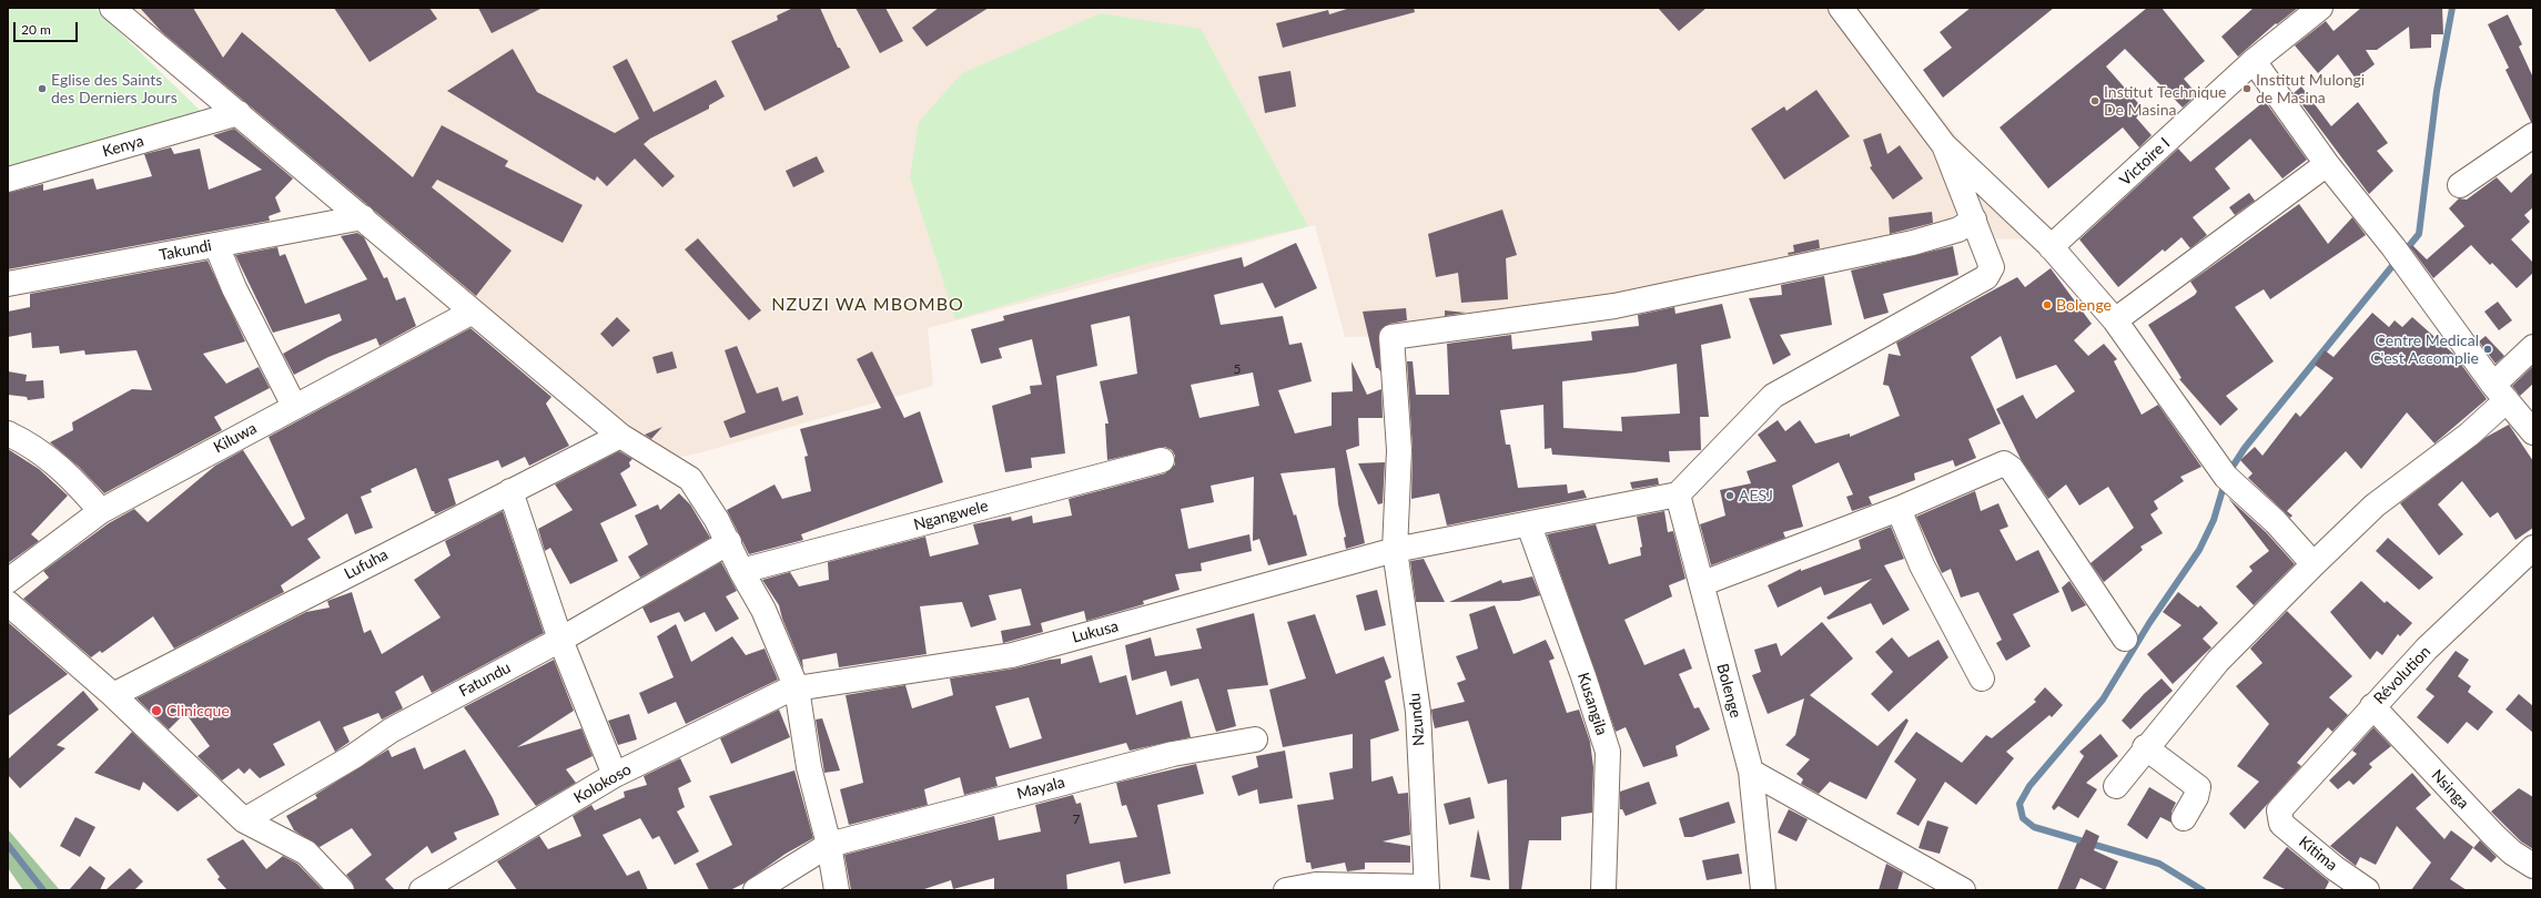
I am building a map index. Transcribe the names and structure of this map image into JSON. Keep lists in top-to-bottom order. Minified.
{"streets":{"street":["Kenya","Victoire I","Takundi","Kiluwa","Ngangwele","Lufuha","Lukusa","Révolution","Fatundu","Bolenge","Kusangila","Nzundu","Kolokoso","Mayala","Nsinga","Kitima"]},"crossings":[["Lukusa","Bolenge"],["Lukusa","Kusangila"],["Lukusa","Nzundu"],["Lukusa","Kolokoso"],["Révolution","Nsinga"],["Révolution","Kitima"]],"districts":["NZUZI WA MBOMBO"],"places":["Eglise des Saints des Derniers Jours","Institut Mulongi de Masina","Institut Technique De Masina","Bolenge","Centre Medical C'est Accomplie","AESJ","Clinicque"],"house_numbers":["5","7"],"scale_bar":"20 m"}
